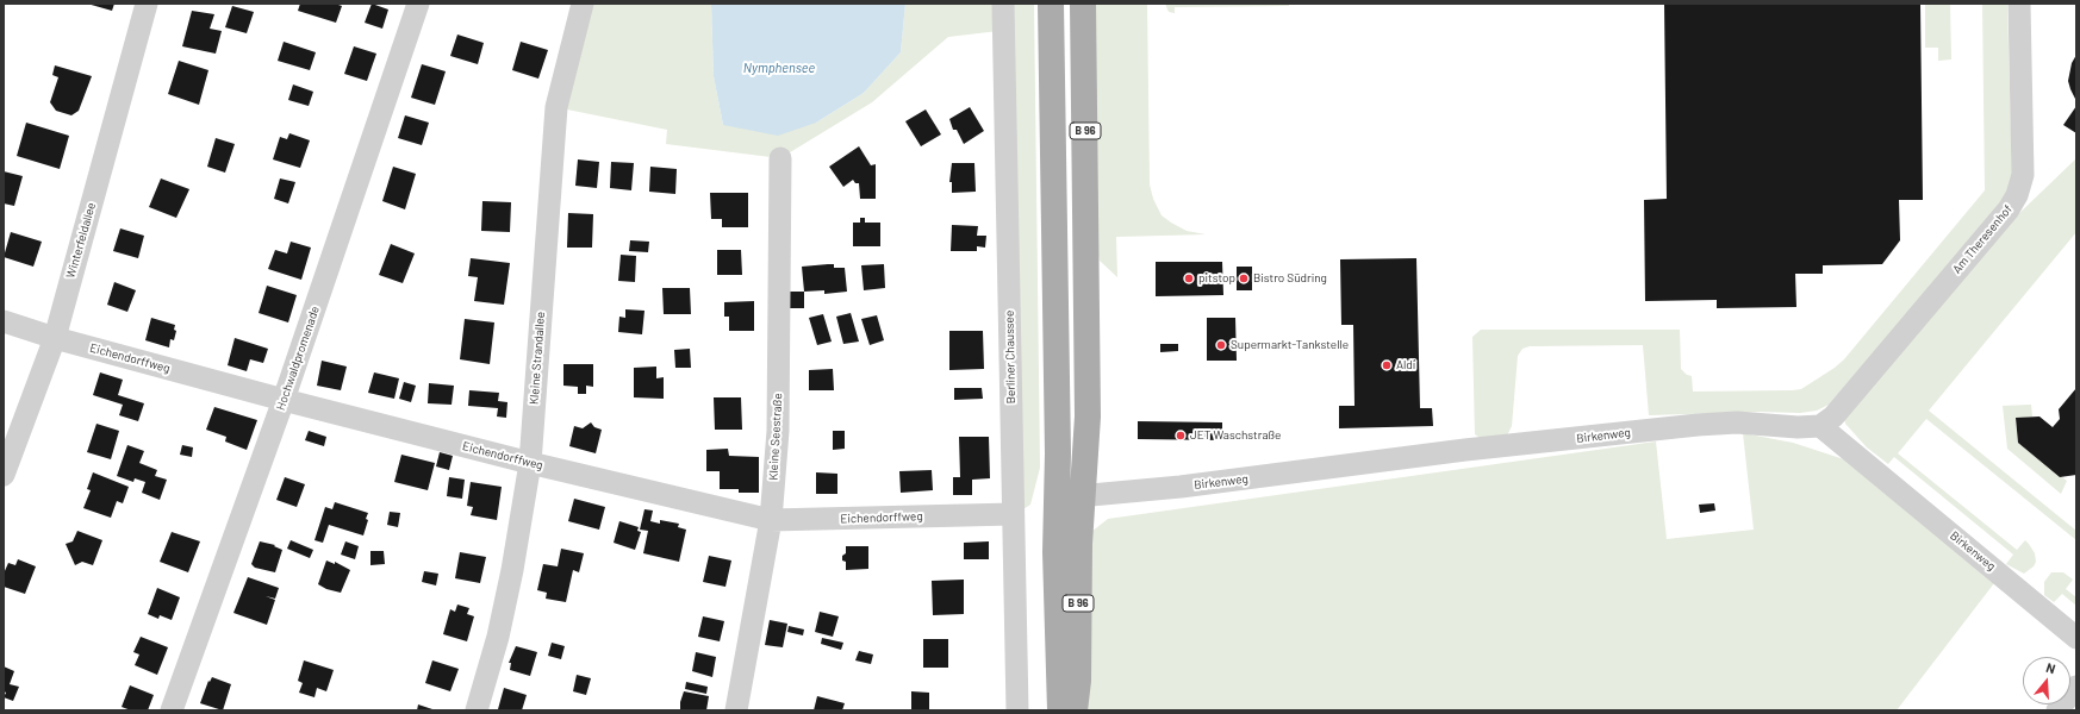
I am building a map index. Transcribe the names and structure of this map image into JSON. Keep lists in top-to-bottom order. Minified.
{"streets":{"main road":["B 96"],"street":["Am Theresenhof","Winterfeldallee","Berliner Chaussee","Eichendorffweg","Hochwaldpromenade","Kleine Strandallee","Birkenweg","Kleine Seestraße"]},"crossings":[["B 96","Birkenweg"],["Am Theresenhof","Birkenweg"],["Winterfeldallee","Eichendorffweg"],["Berliner Chaussee","Eichendorffweg"],["Eichendorffweg","Hochwaldpromenade"],["Eichendorffweg","Kleine Strandallee"],["Eichendorffweg","Kleine Seestraße"]],"water":["Nymphensee"],"places":["pitstop","Bistro Südring","Supermarkt-Tankstelle","Aldi","JET Waschstraße"],"north":"top"}
